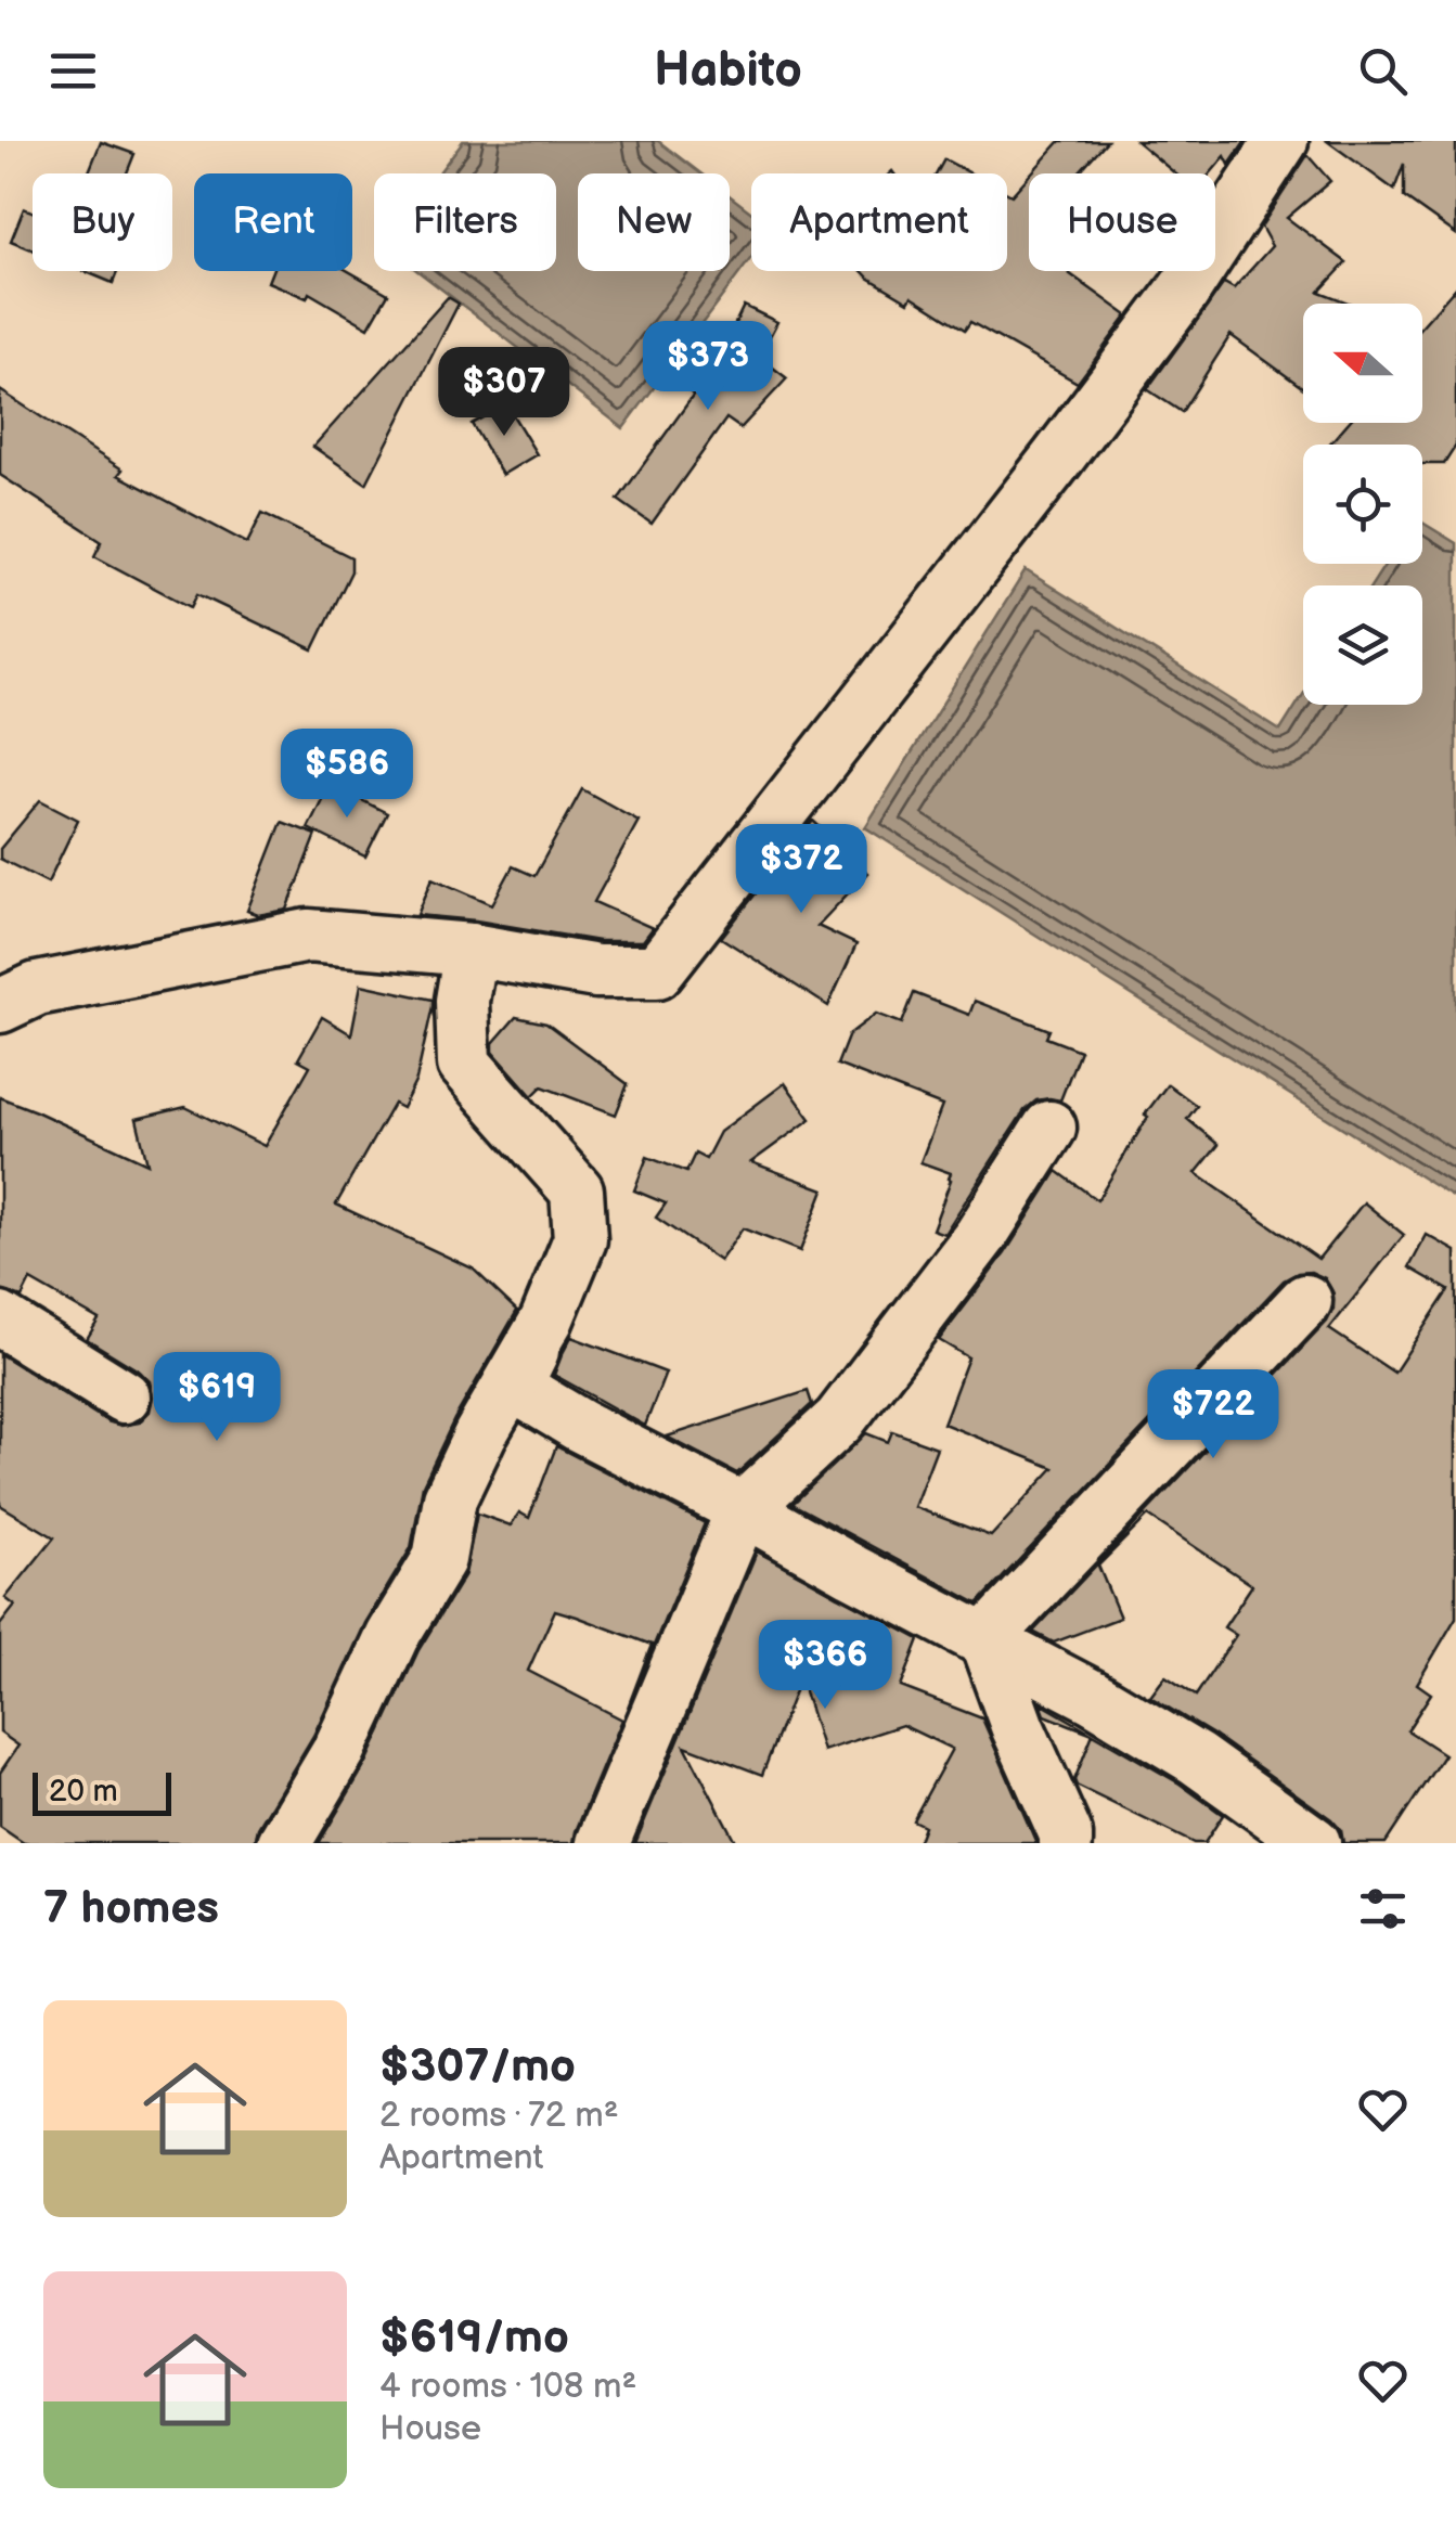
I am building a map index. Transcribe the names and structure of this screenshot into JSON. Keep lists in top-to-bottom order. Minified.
{"scale_bar":"20 m","north":"left","page":{"header":"Habito","chip":["Buy","Rent","Filters","New","Apartment","House"],"price":["$373","$307","$586","$372","$619","$722","$366"],"scale":"20 m","heading":"7 homes","list":[{"name":"$307/mo","note":"2 rooms · 72 m² · Apartment"},{"name":"$619/mo","note":"4 rooms · 108 m² · House"}]}}
